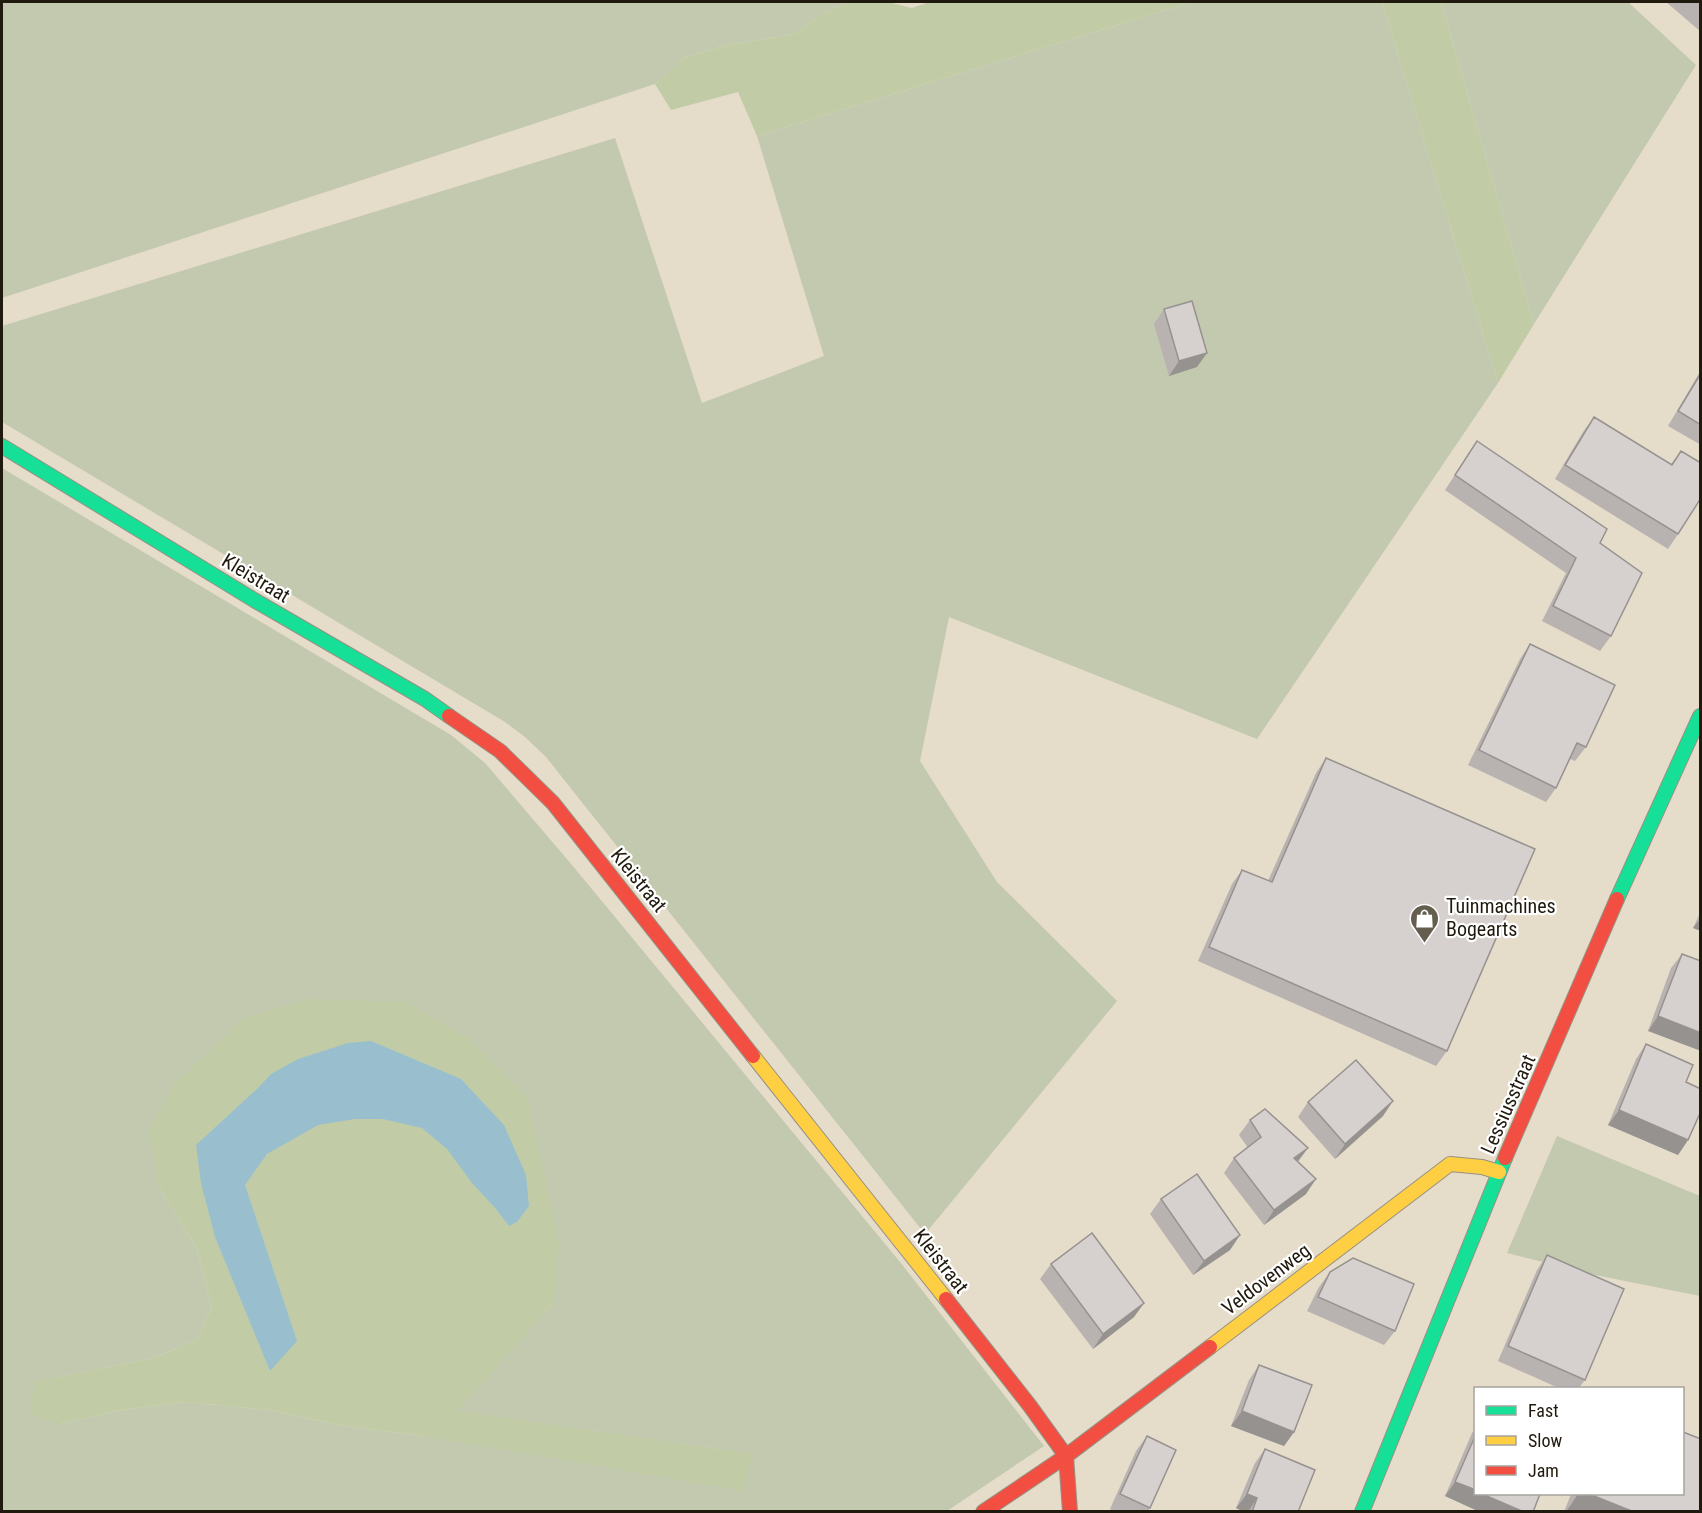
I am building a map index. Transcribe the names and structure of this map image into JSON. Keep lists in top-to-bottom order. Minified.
{"streets":{"street":["Kleistraat","Lessiusstraat","Veldovenweg"]},"crossings":[["Kleistraat","Veldovenweg"],["Lessiusstraat","Veldovenweg"]],"places":{"shop":["Tuinmachines Bogearts"]},"legend":["Fast","Slow","Jam"]}
